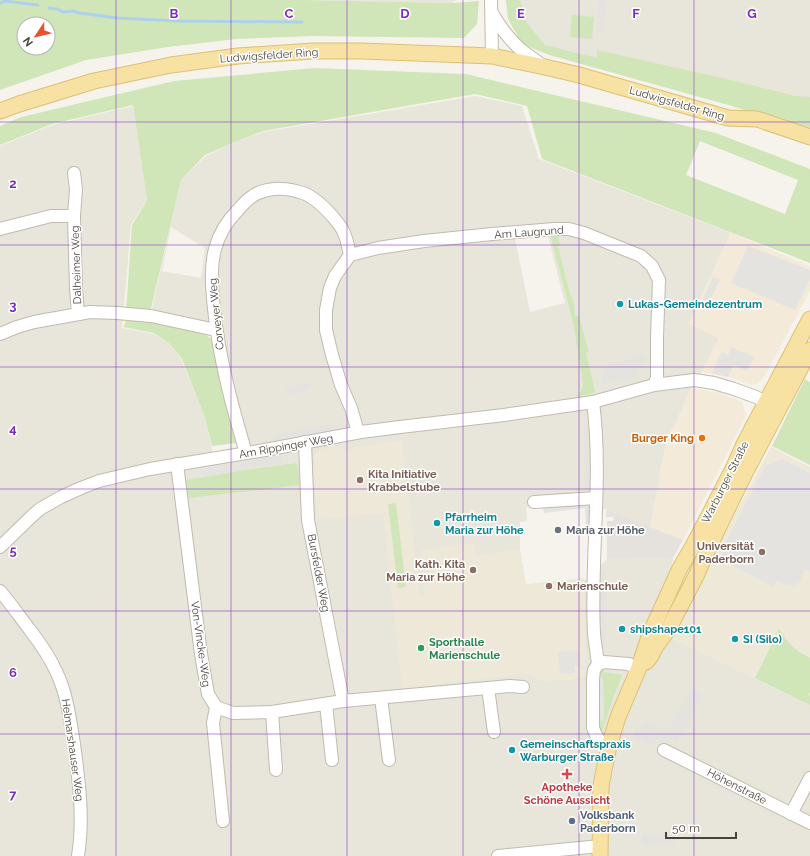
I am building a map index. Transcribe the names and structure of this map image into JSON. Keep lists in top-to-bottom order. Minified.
{"streets":{"main road":["Ludwigsfelder Ring","Warburger Straße"],"street":["Am Laugrund","Dalheimer Weg","Corveyer Weg","Am Rippinger Weg","Bursfelder Weg","Von-Vincke-Weg","Helmarshauser Weg","Höhenstraße"]},"crossings":[["Am Laugrund","Corveyer Weg"],["Am Laugrund","Am Rippinger Weg"],["Corveyer Weg","Am Rippinger Weg"],["Am Rippinger Weg","Warburger Straße"],["Am Rippinger Weg","Bursfelder Weg"],["Am Rippinger Weg","Von-Vincke-Weg"]],"places":{"other":["Lukas-Gemeindezentrum","Burger King","Kita Initiative Krabbelstube","Pfarrheim Maria zur Höhe","Maria zur Höhe","Universität Paderborn","Kath. Kita Maria zur Höhe","Marienschule","shipshape101","SI (Silo)","Sporthalle Marienschule","Gemeinschaftspraxis Warburger Straße","Volksbank Paderborn"],"health":["Apotheke Schöne Aussicht"]},"scale_bar":"50 m","north":"bottom left","grid":{"columns":["B","C","D","E","F","G"],"rows":["2","3","4","5","6","7"]}}
